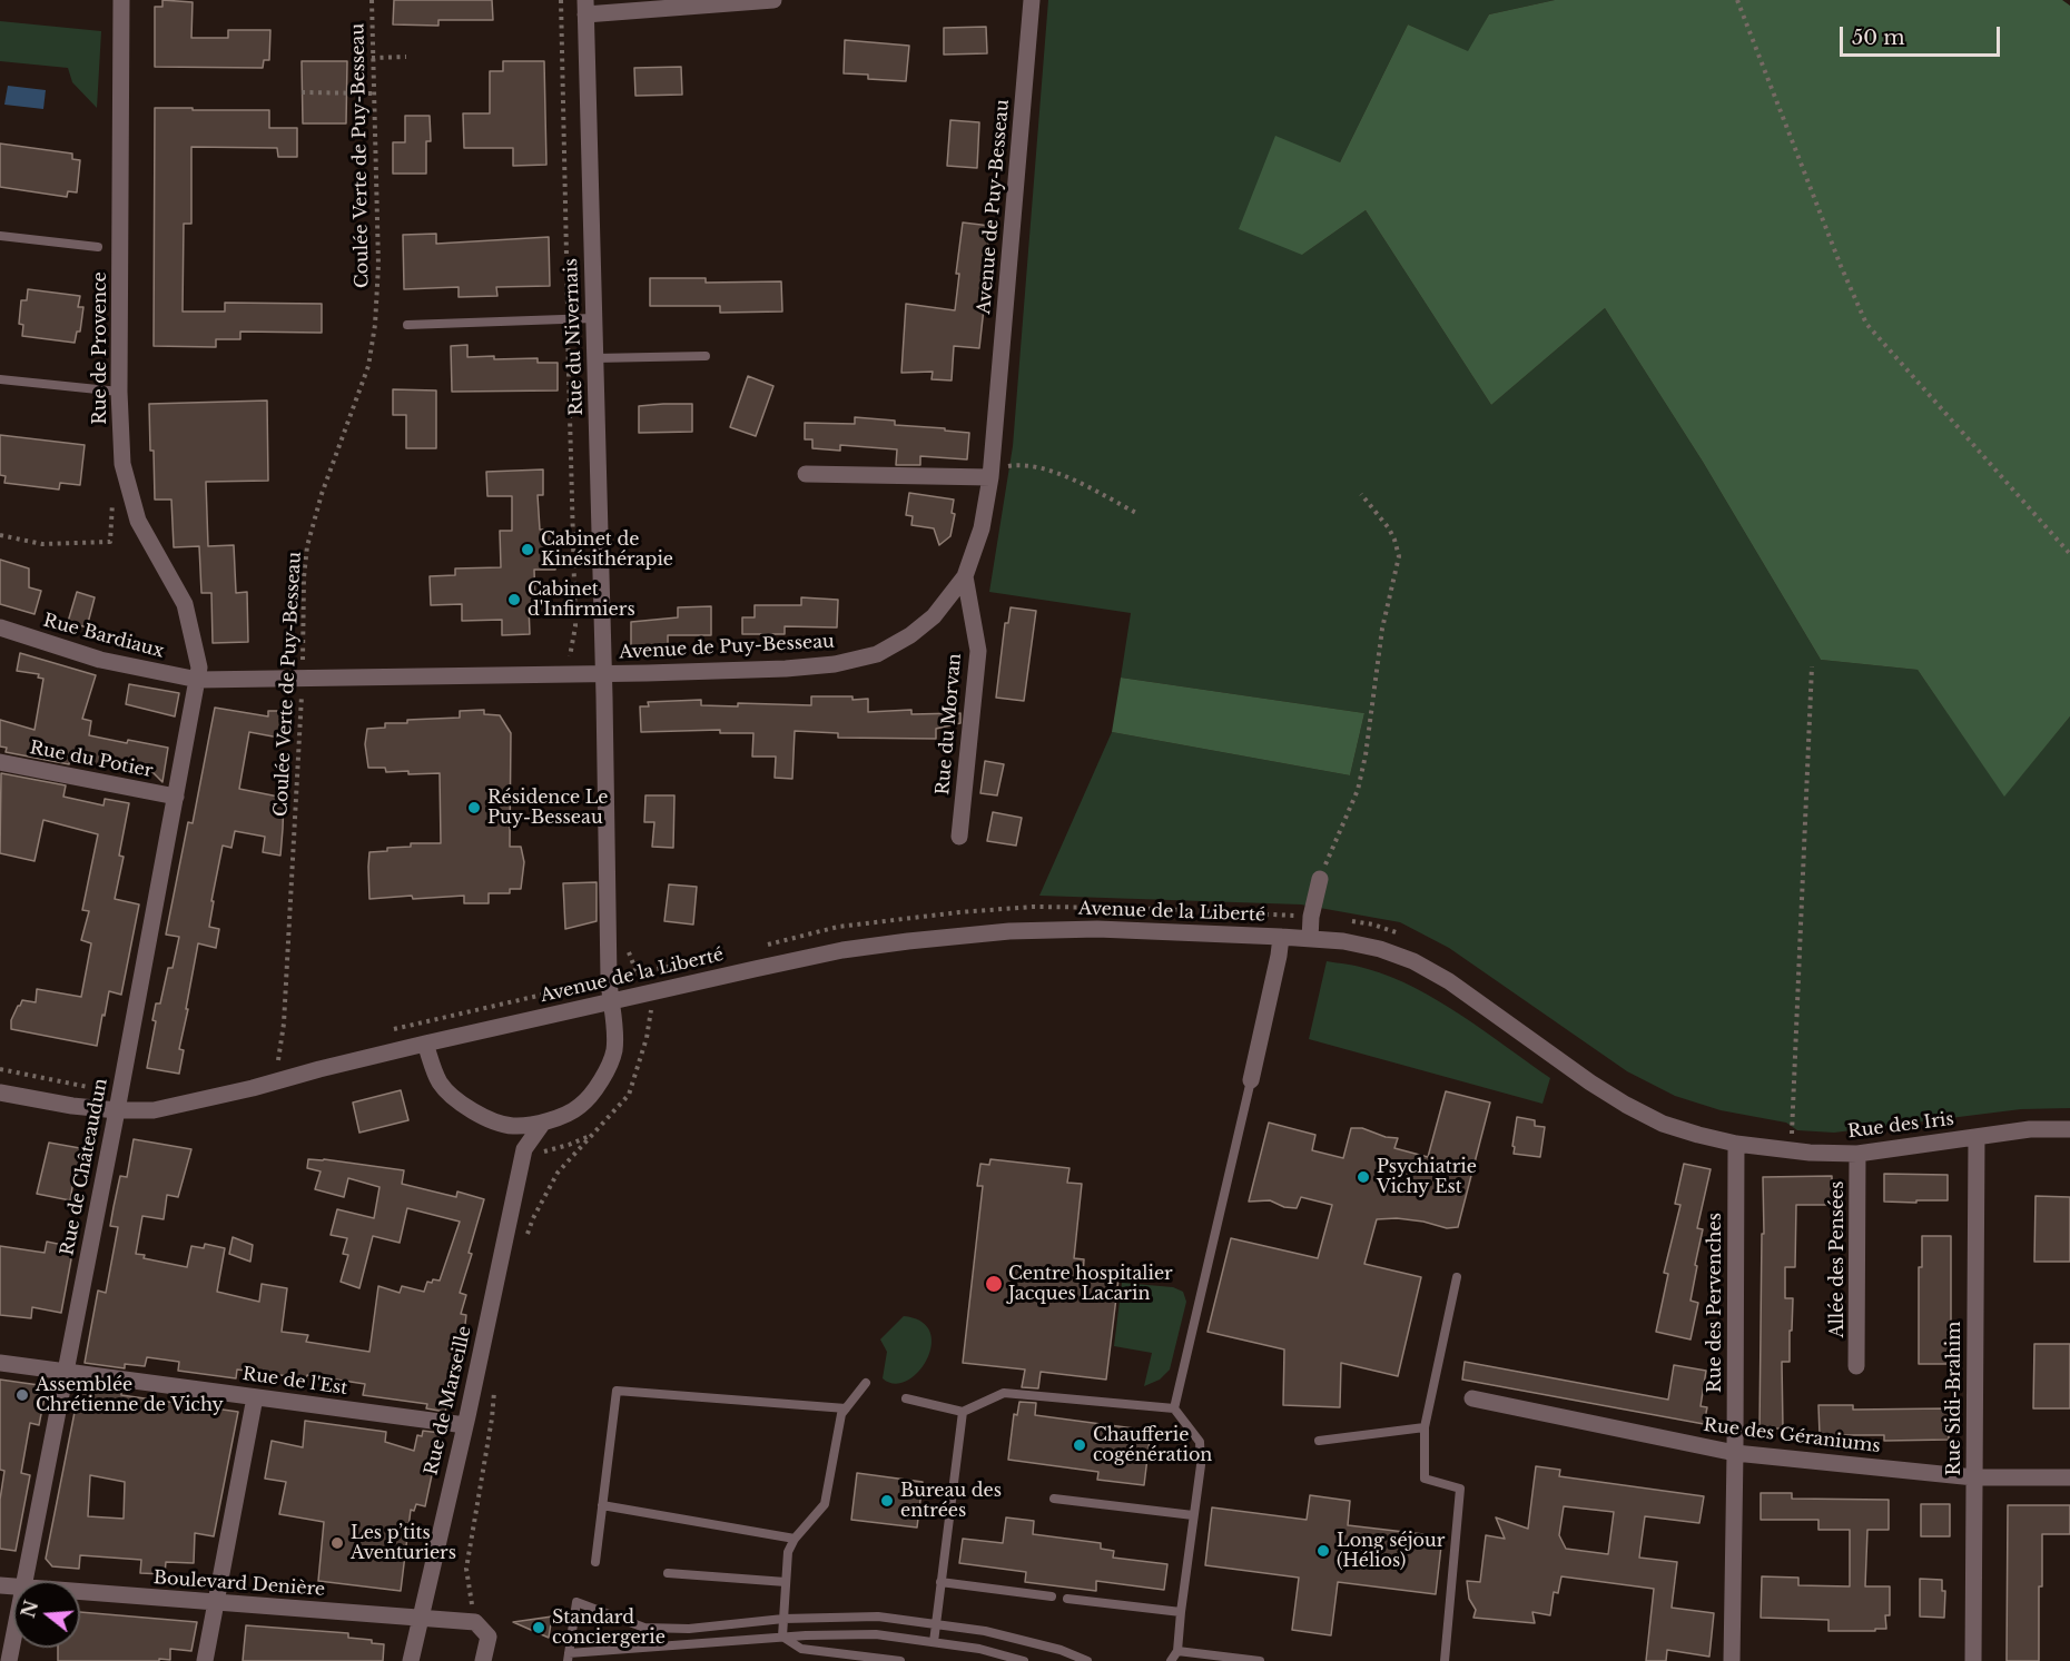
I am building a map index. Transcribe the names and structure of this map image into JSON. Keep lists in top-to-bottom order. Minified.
{"streets":{"street":["Avenue de Puy-Besseau","Rue du Nivernais","Rue de Provence","Rue Bardiaux","Rue du Morvan","Rue du Potier","Avenue de la Liberté","Rue des Iris","Rue de Châteaudun","Allée des Pensées","Rue des Pervenches","Rue de l'Est","Rue Sidi-Brahim","Rue de Marseille","Rue des Géraniums","Boulevard Denière"],"path":["Coulée Verte de Puy-Besseau"]},"crossings":[["Coulée Verte de Puy-Besseau","Avenue de Puy-Besseau"],["Avenue de Puy-Besseau","Rue du Nivernais"],["Avenue de Puy-Besseau","Rue de Provence"],["Avenue de Puy-Besseau","Rue Bardiaux"],["Avenue de Puy-Besseau","Rue du Morvan"],["Avenue de Puy-Besseau","Rue de Châteaudun"],["Rue du Nivernais","Avenue de la Liberté"],["Rue du Nivernais","Rue de Marseille"],["Rue de Provence","Rue Bardiaux"],["Rue de Provence","Rue de Châteaudun"],["Rue Bardiaux","Rue de Châteaudun"],["Rue du Potier","Rue de Châteaudun"],["Avenue de la Liberté","Rue des Iris"],["Avenue de la Liberté","Rue de Châteaudun"],["Rue des Iris","Allée des Pensées"],["Rue des Iris","Rue des Pervenches"],["Rue des Iris","Rue Sidi-Brahim"],["Rue de Châteaudun","Rue de l'Est"],["Rue des Pervenches","Rue des Géraniums"],["Rue de l'Est","Rue de Marseille"],["Rue Sidi-Brahim","Rue des Géraniums"],["Rue de Marseille","Boulevard Denière"]],"places":["Cabinet de Kinésithérapie","Cabinet d'Infirmiers","Résidence Le Puy-Besseau","Psychiatrie Vichy Est","Centre hospitalier Jacques Lacarin","Assemblée Chrétienne de Vichy","Chaufferie cogénération","Bureau des entrées","Les p’tits Aventuriers","Long séjour (Hélios)","Standard conciergerie"],"scale_bar":"50 m","north":"left"}
